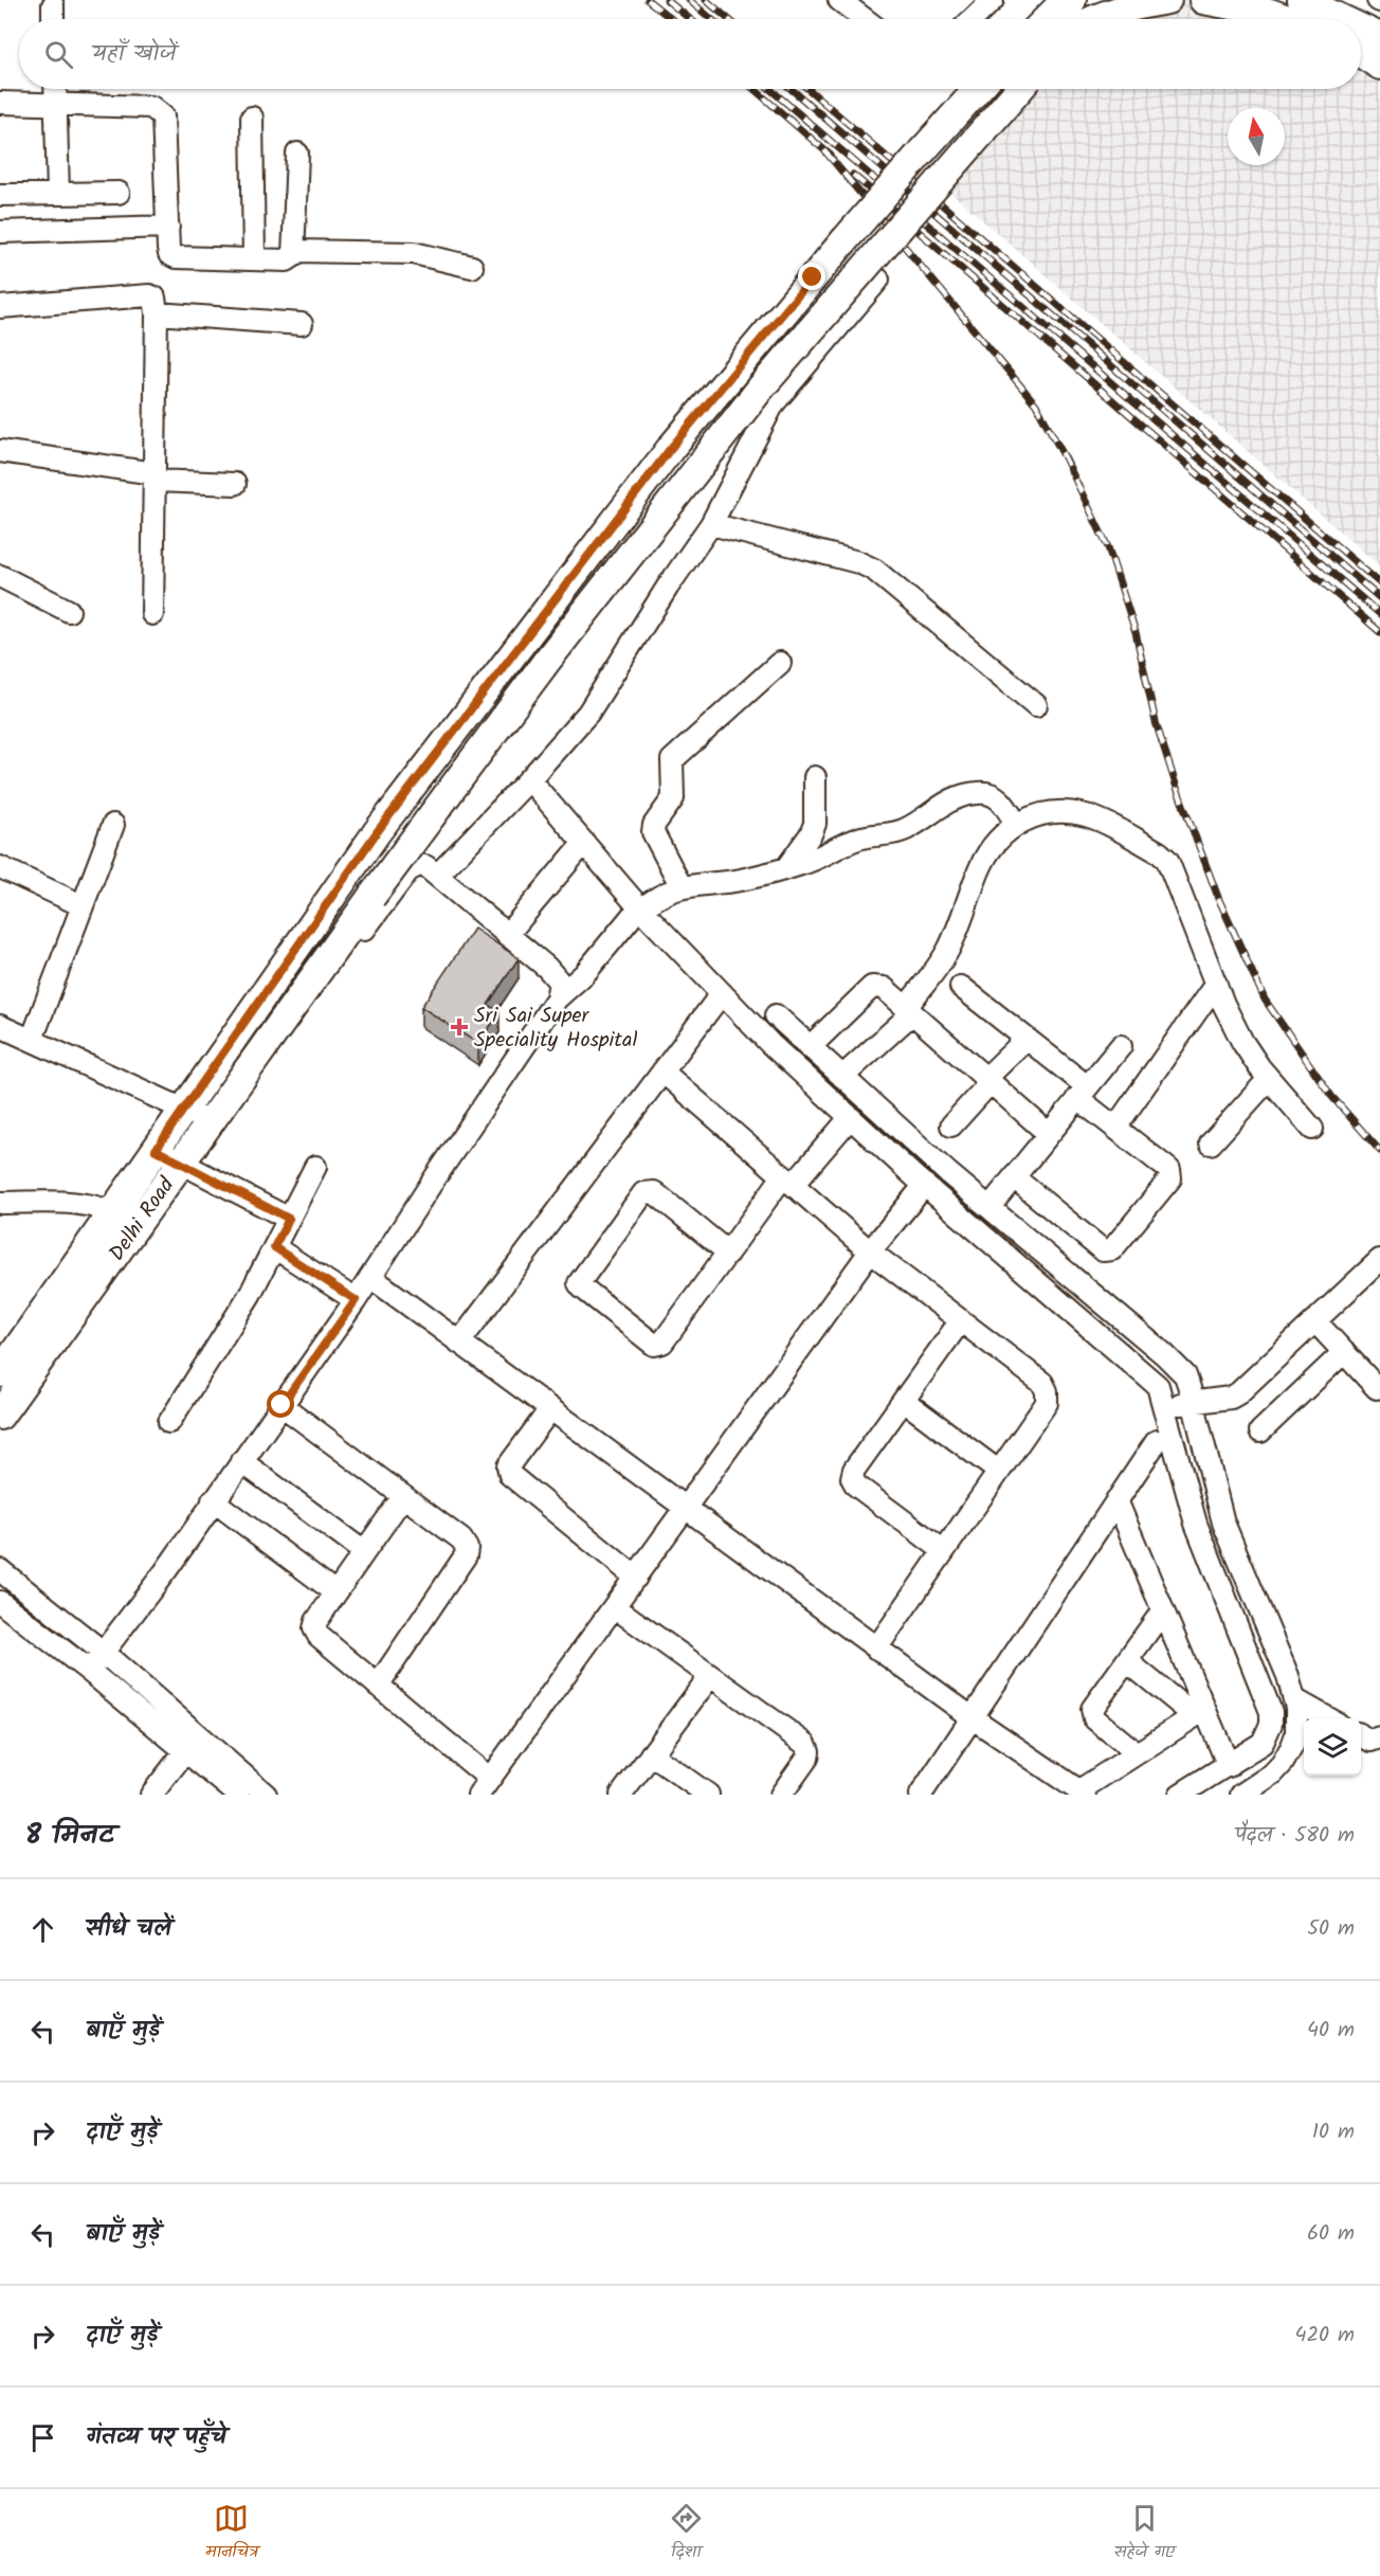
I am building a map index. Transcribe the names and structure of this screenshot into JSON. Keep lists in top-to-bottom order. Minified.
{"streets":{"main road":["Delhi Road"]},"places":{"health":["Sri Sai Super Speciality Hospital"]},"north":"top","page":{"search":"यहाँ खोजें","heading":["8 मिनट","पैदल · 580 m"],"list":[["सीधे चलें","50 m"],["बाएँ मुड़ें","40 m"],["दाएँ मुड़ें","10 m"],["बाएँ मुड़ें","60 m"],["दाएँ मुड़ें","420 m"],"गंतव्य पर पहुँचे"],"nav":["मानचित्र","दिशा","सहेजे गए"]}}
